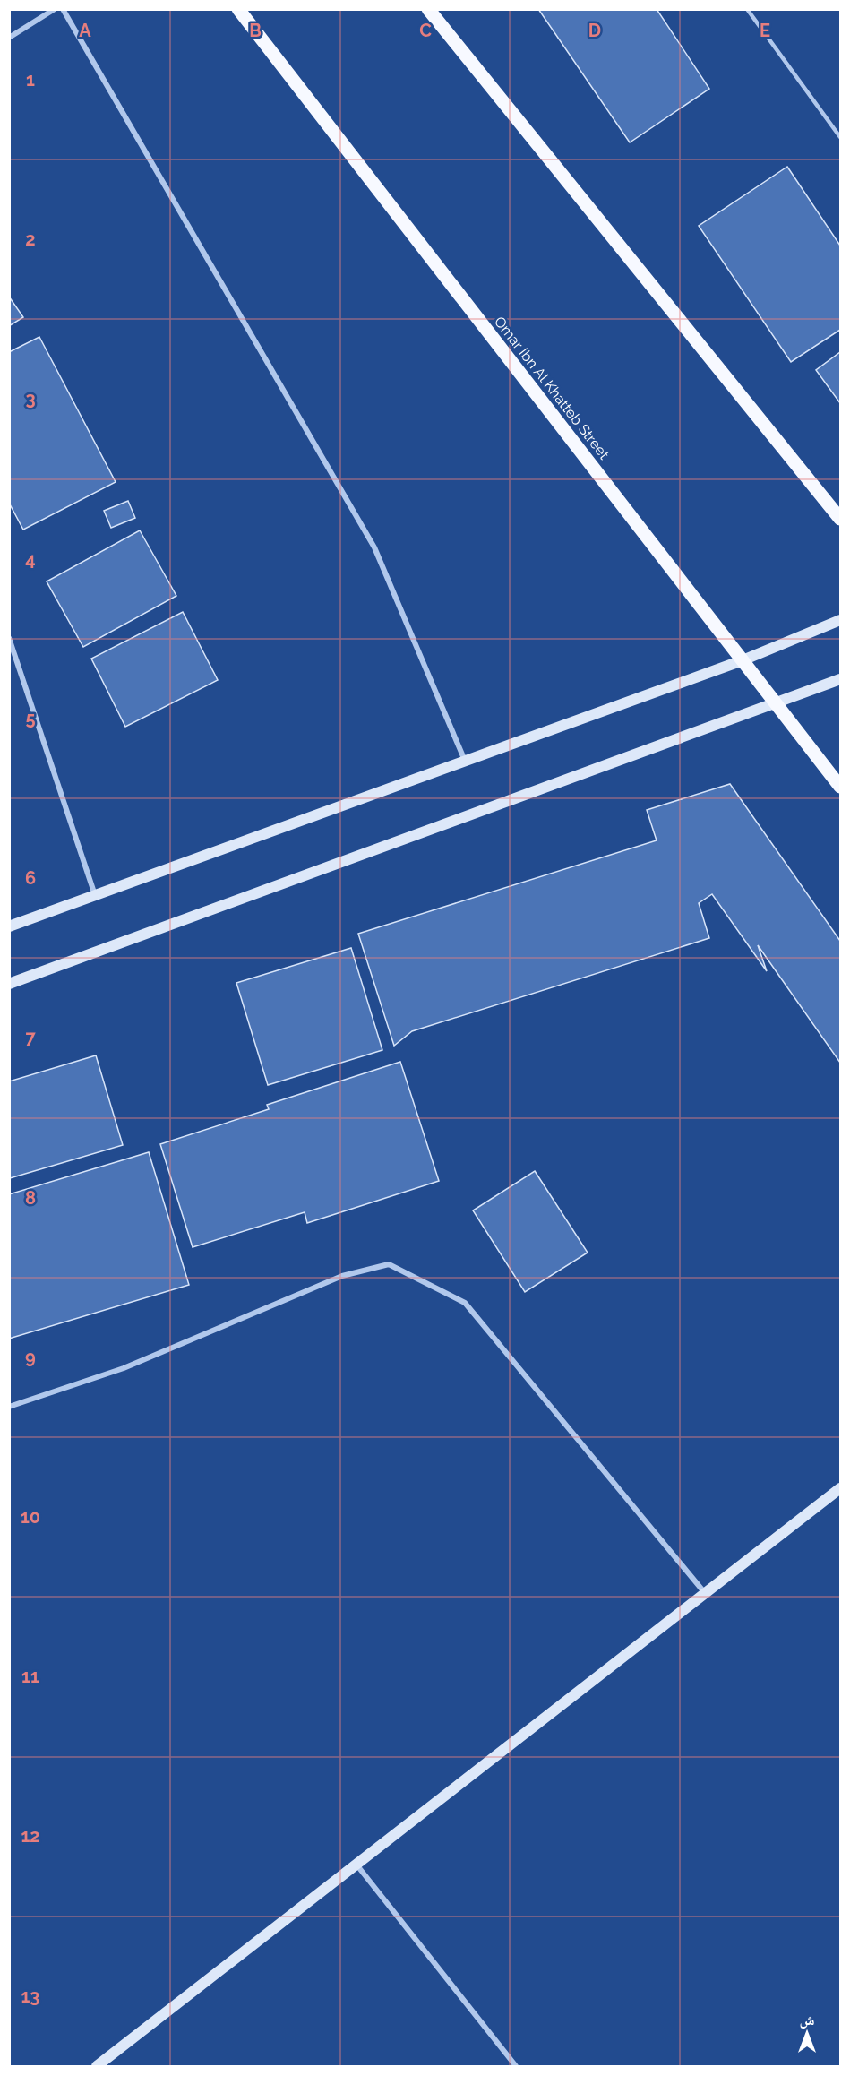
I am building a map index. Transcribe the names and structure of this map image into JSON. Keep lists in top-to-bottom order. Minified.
{"streets":{"main road":["Omar Ibn Al Khatteb Street"]},"north":"top","grid":{"columns":["A","B","C","D","E"],"rows":["1","2","3","4","5","6","7","8","9","10","11","12","13"]}}
